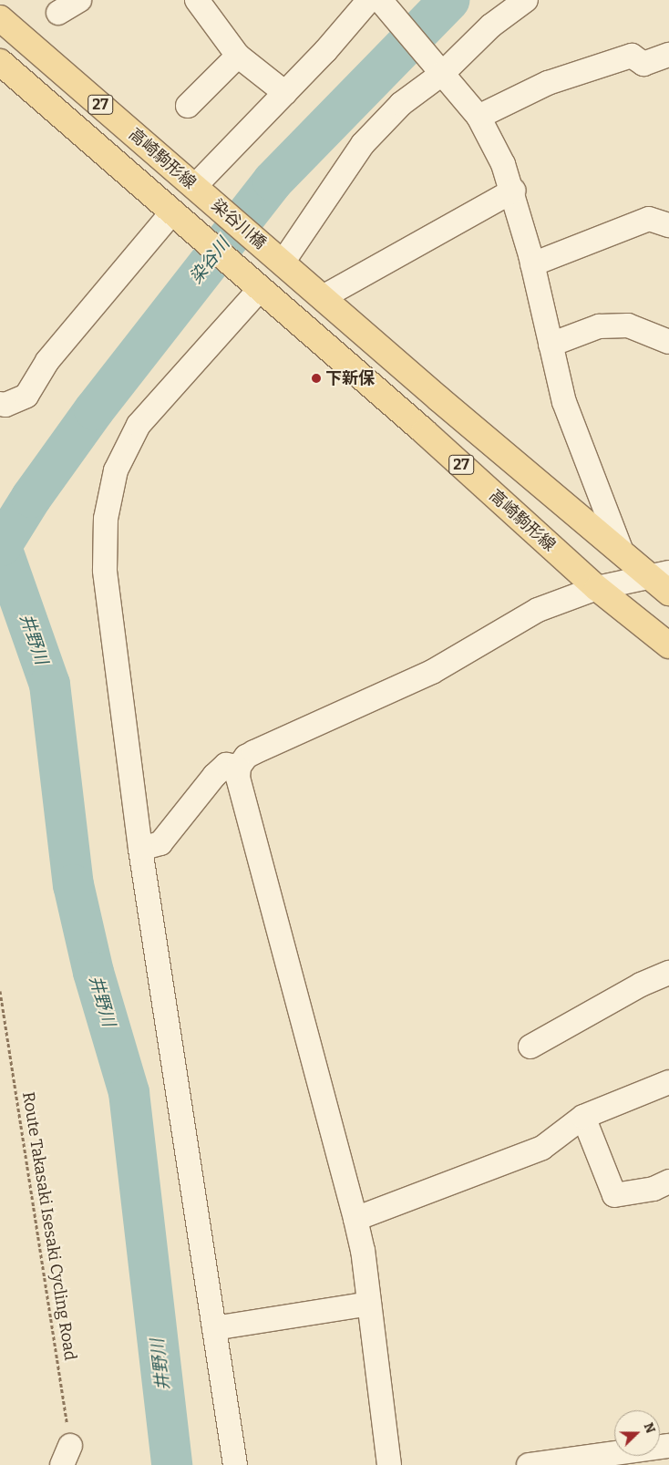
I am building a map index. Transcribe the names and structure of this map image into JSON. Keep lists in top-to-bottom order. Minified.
{"streets":{"main road":["27","高崎駒形線","染谷川橋"],"path":["Route Takasaki Isesaki Cycling Road"]},"crossings":[["27","染谷川橋"],["高崎駒形線","染谷川橋"]],"water":["染谷川","井野川"],"places":["下新保"],"north":"right"}
